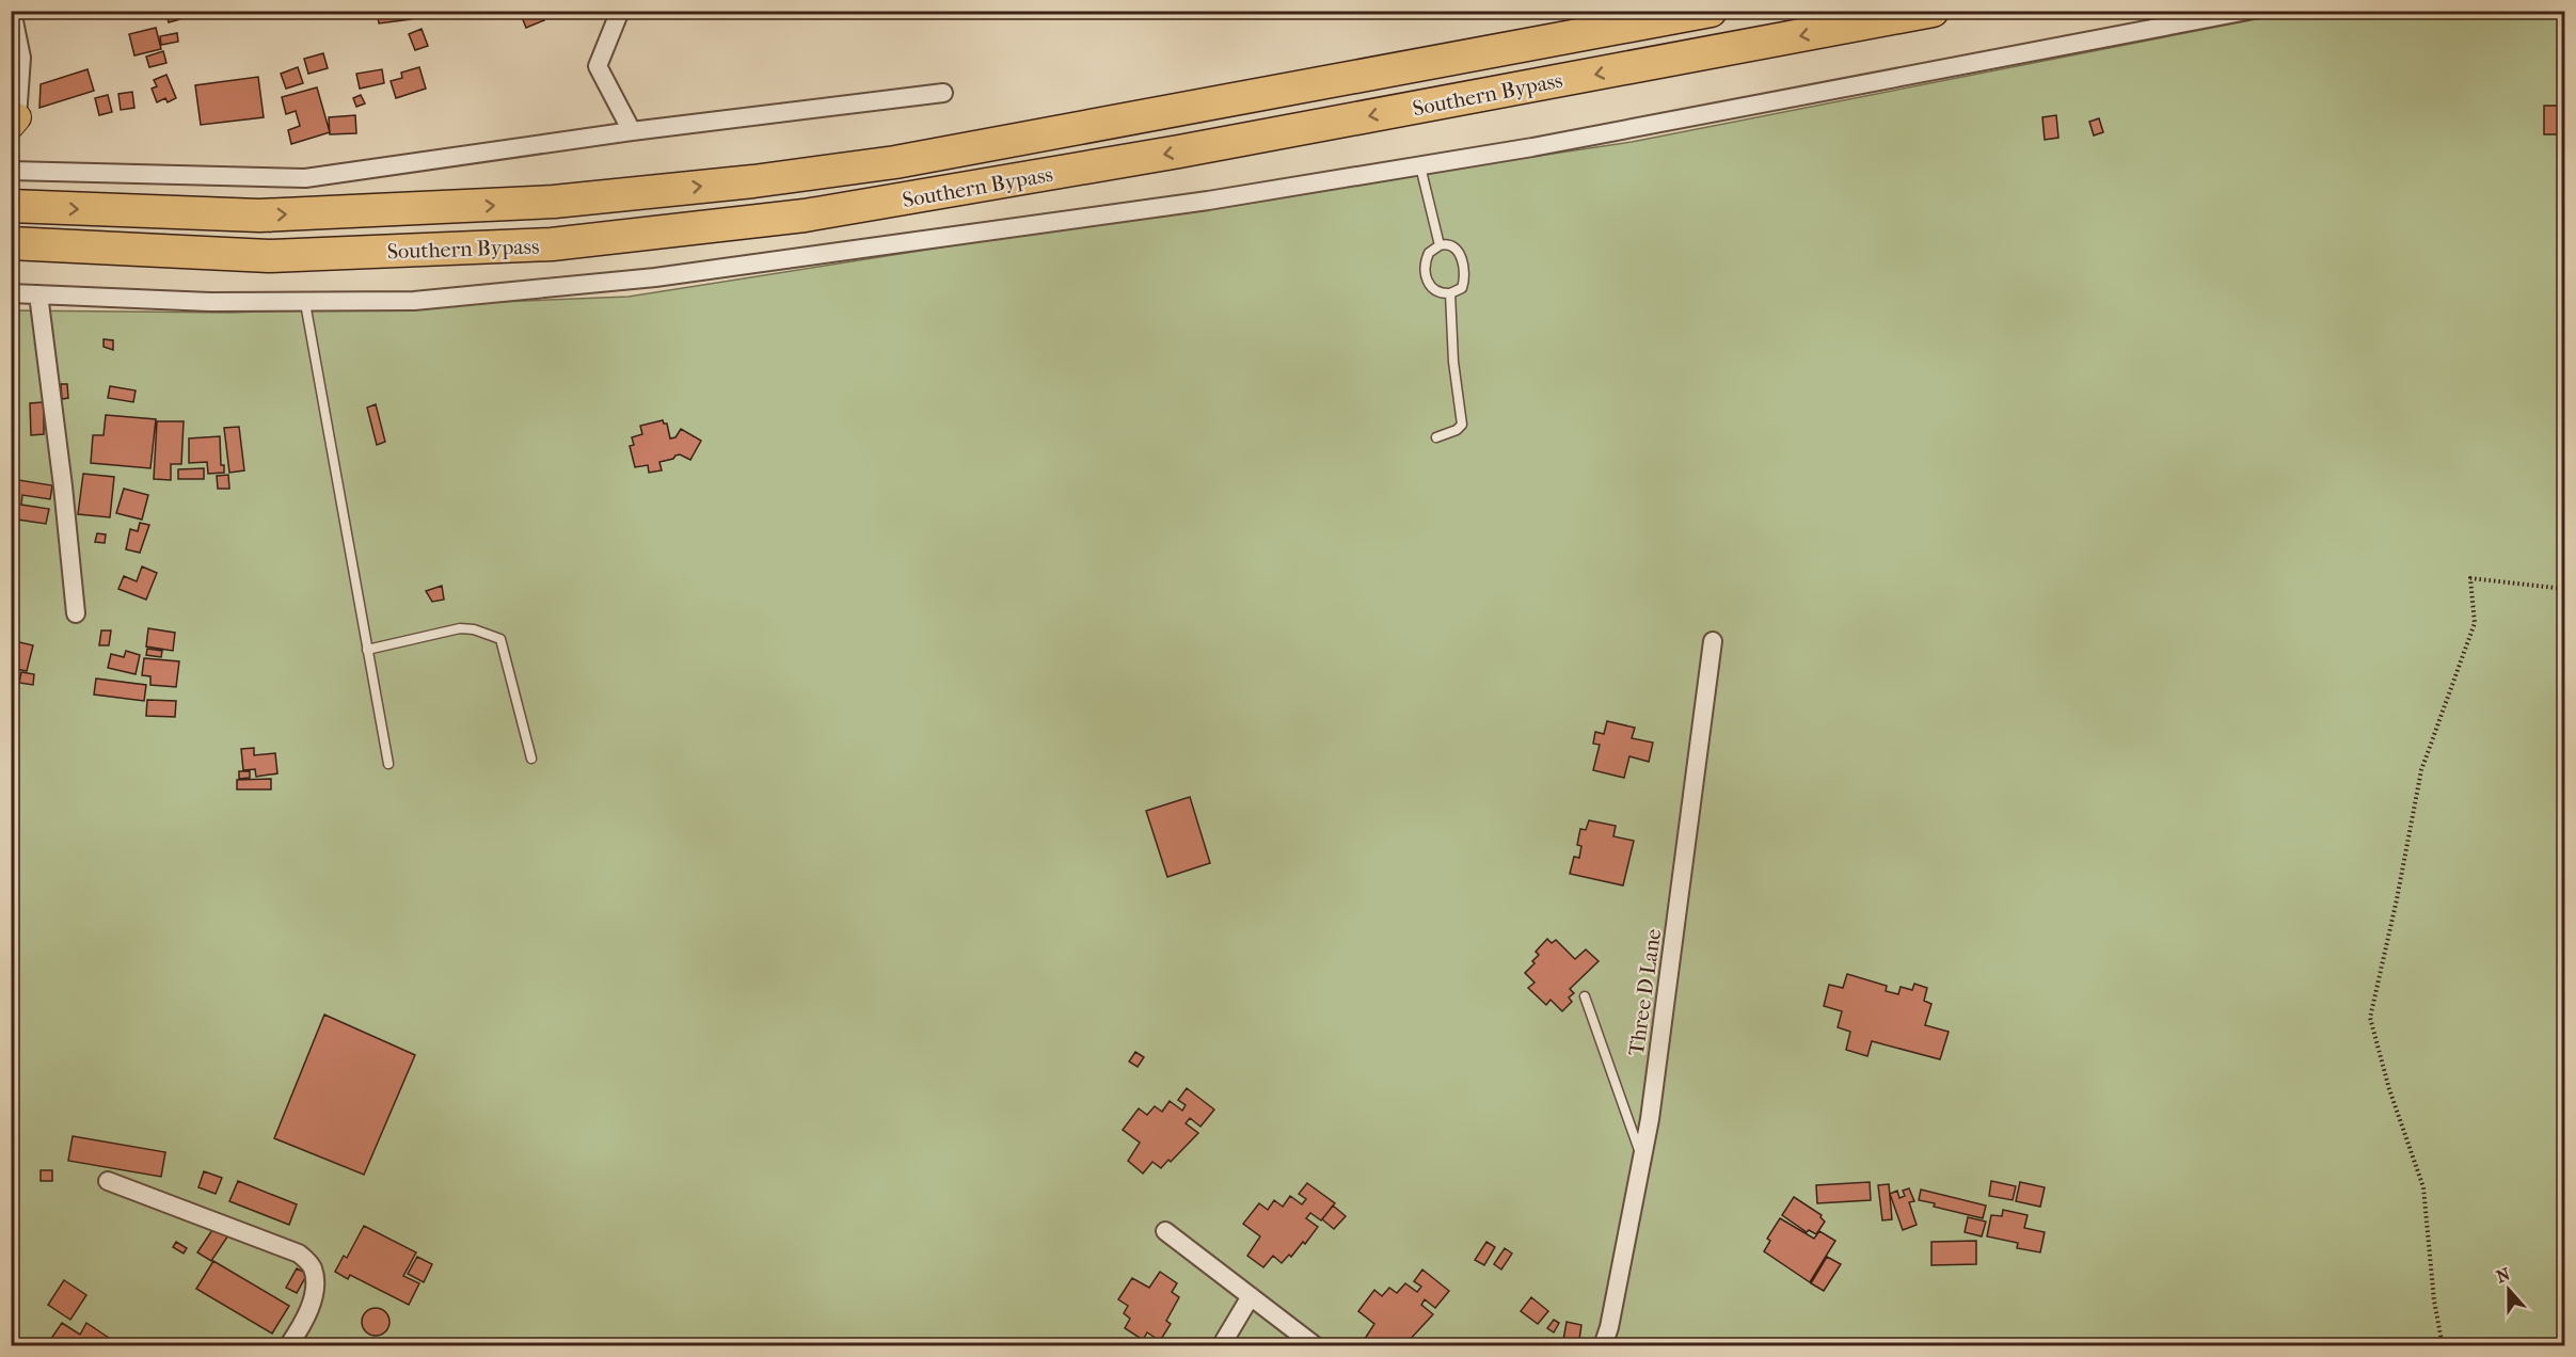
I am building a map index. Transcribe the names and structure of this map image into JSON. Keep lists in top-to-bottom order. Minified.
{"streets":{"highway":["Southern Bypass"],"street":["Three D Lane"]},"north":"top"}
